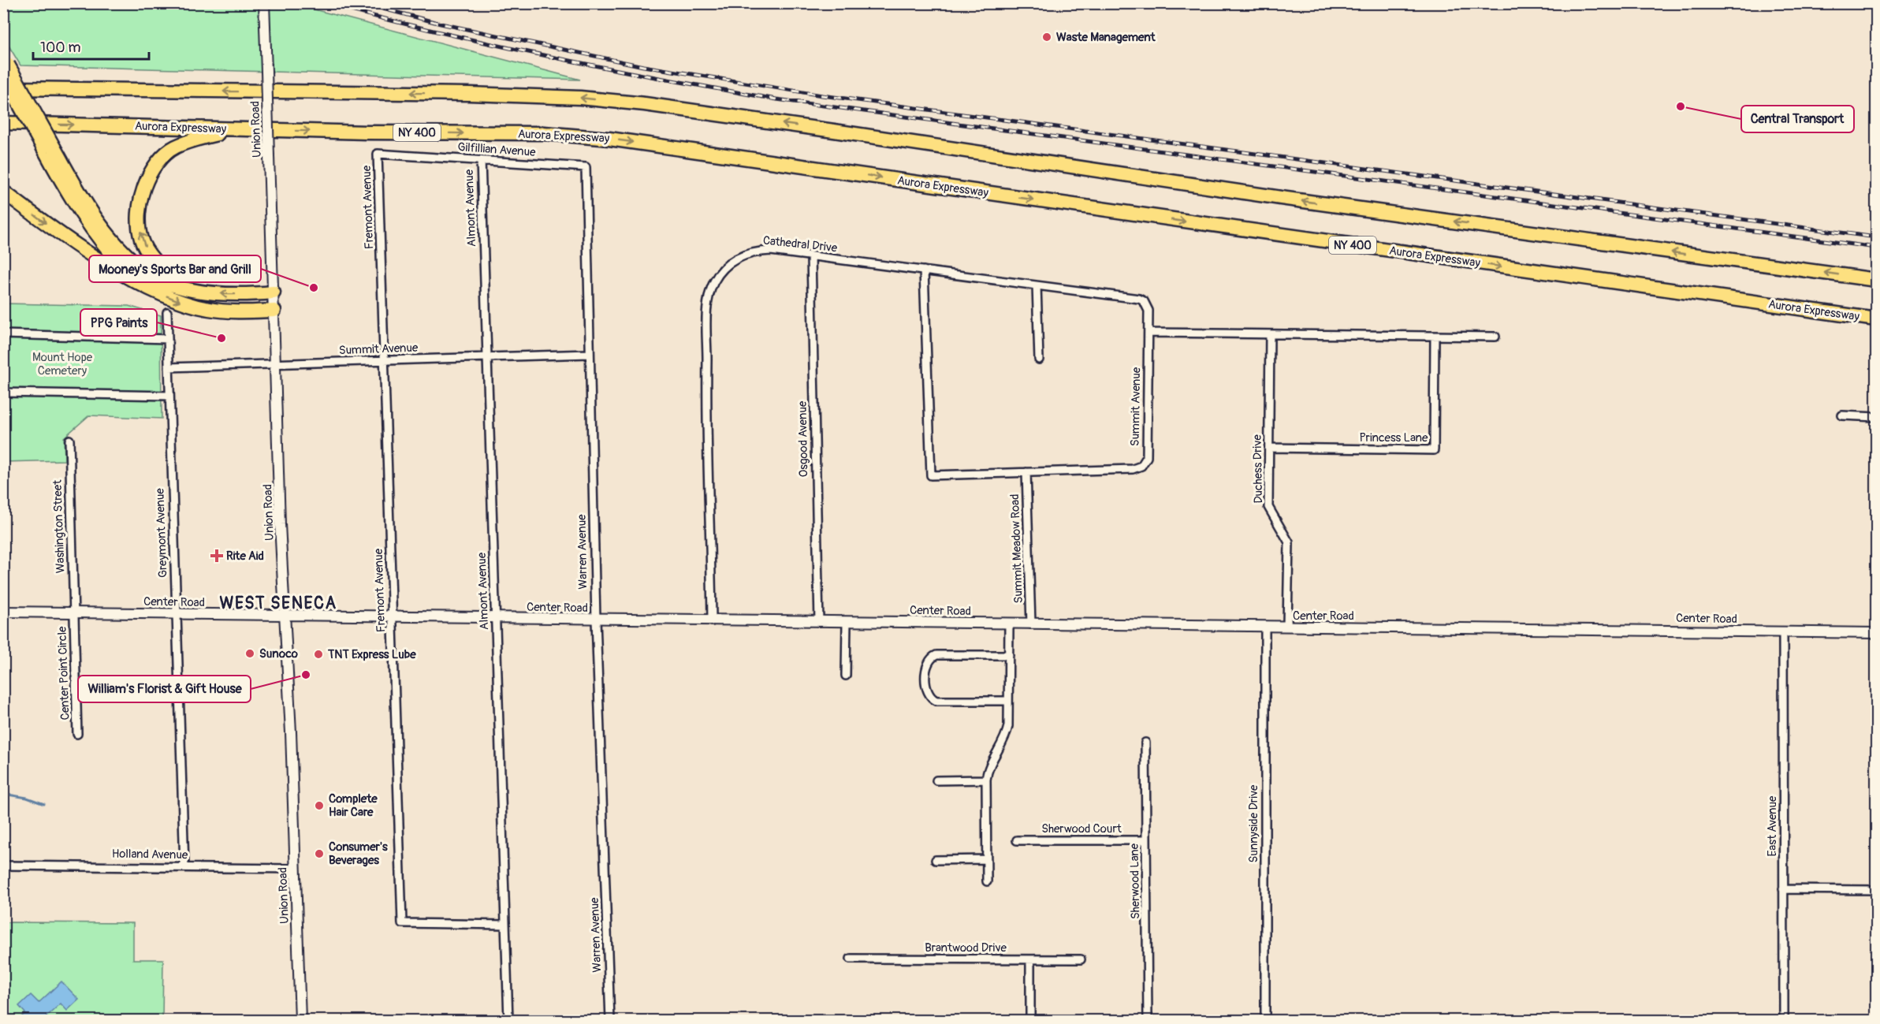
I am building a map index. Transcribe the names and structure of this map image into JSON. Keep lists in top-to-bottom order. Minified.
{"streets":{"highway":["Aurora Expressway","NY 400"],"main road":["Union Road","Center Road"],"street":["Gilfillian Avenue","Fremont Avenue","Almont Avenue","Cathedral Drive","Summit Avenue","Princess Lane","Osgood Avenue","Duchess Drive","Washington Street","Greymont Avenue","Summit Meadow Road","Warren Avenue","Center Point Circle","Sunnyside Drive","East Avenue","Sherwood Court","Holland Avenue","Sherwood Lane","Brantwood Drive"]},"crossings":[["Union Road","Summit Avenue"],["Union Road","Center Road"],["Union Road","Holland Avenue"],["Gilfillian Avenue","Fremont Avenue"],["Gilfillian Avenue","Almont Avenue"],["Gilfillian Avenue","Warren Avenue"],["Fremont Avenue","Almont Avenue"],["Fremont Avenue","Summit Avenue"],["Fremont Avenue","Center Road"],["Almont Avenue","Summit Avenue"],["Almont Avenue","Center Road"],["Cathedral Drive","Summit Avenue"],["Cathedral Drive","Osgood Avenue"],["Cathedral Drive","Center Road"],["Summit Avenue","Greymont Avenue"],["Summit Avenue","Summit Meadow Road"],["Summit Avenue","Warren Avenue"],["Princess Lane","Duchess Drive"],["Osgood Avenue","Center Road"],["Duchess Drive","Center Road"],["Washington Street","Center Road"],["Washington Street","Center Point Circle"],["Greymont Avenue","Center Road"],["Greymont Avenue","Holland Avenue"],["Summit Meadow Road","Center Road"],["Warren Avenue","Center Road"],["Center Road","Center Point Circle"],["Center Road","Sunnyside Drive"],["Center Road","East Avenue"],["Sherwood Court","Sherwood Lane"]],"districts":["WEST SENECA"],"parks":["Mount Hope Cemetery"],"places":{"other":["Waste Management","Central Transport","Mooney's Sports Bar and Grill","PPG Paints","Sunoco","TNT Express Lube","William's Florist & Gift House","Complete Hair Care","Consumer's Beverages"],"health":["Rite Aid"]},"scale_bar":"100 m"}
